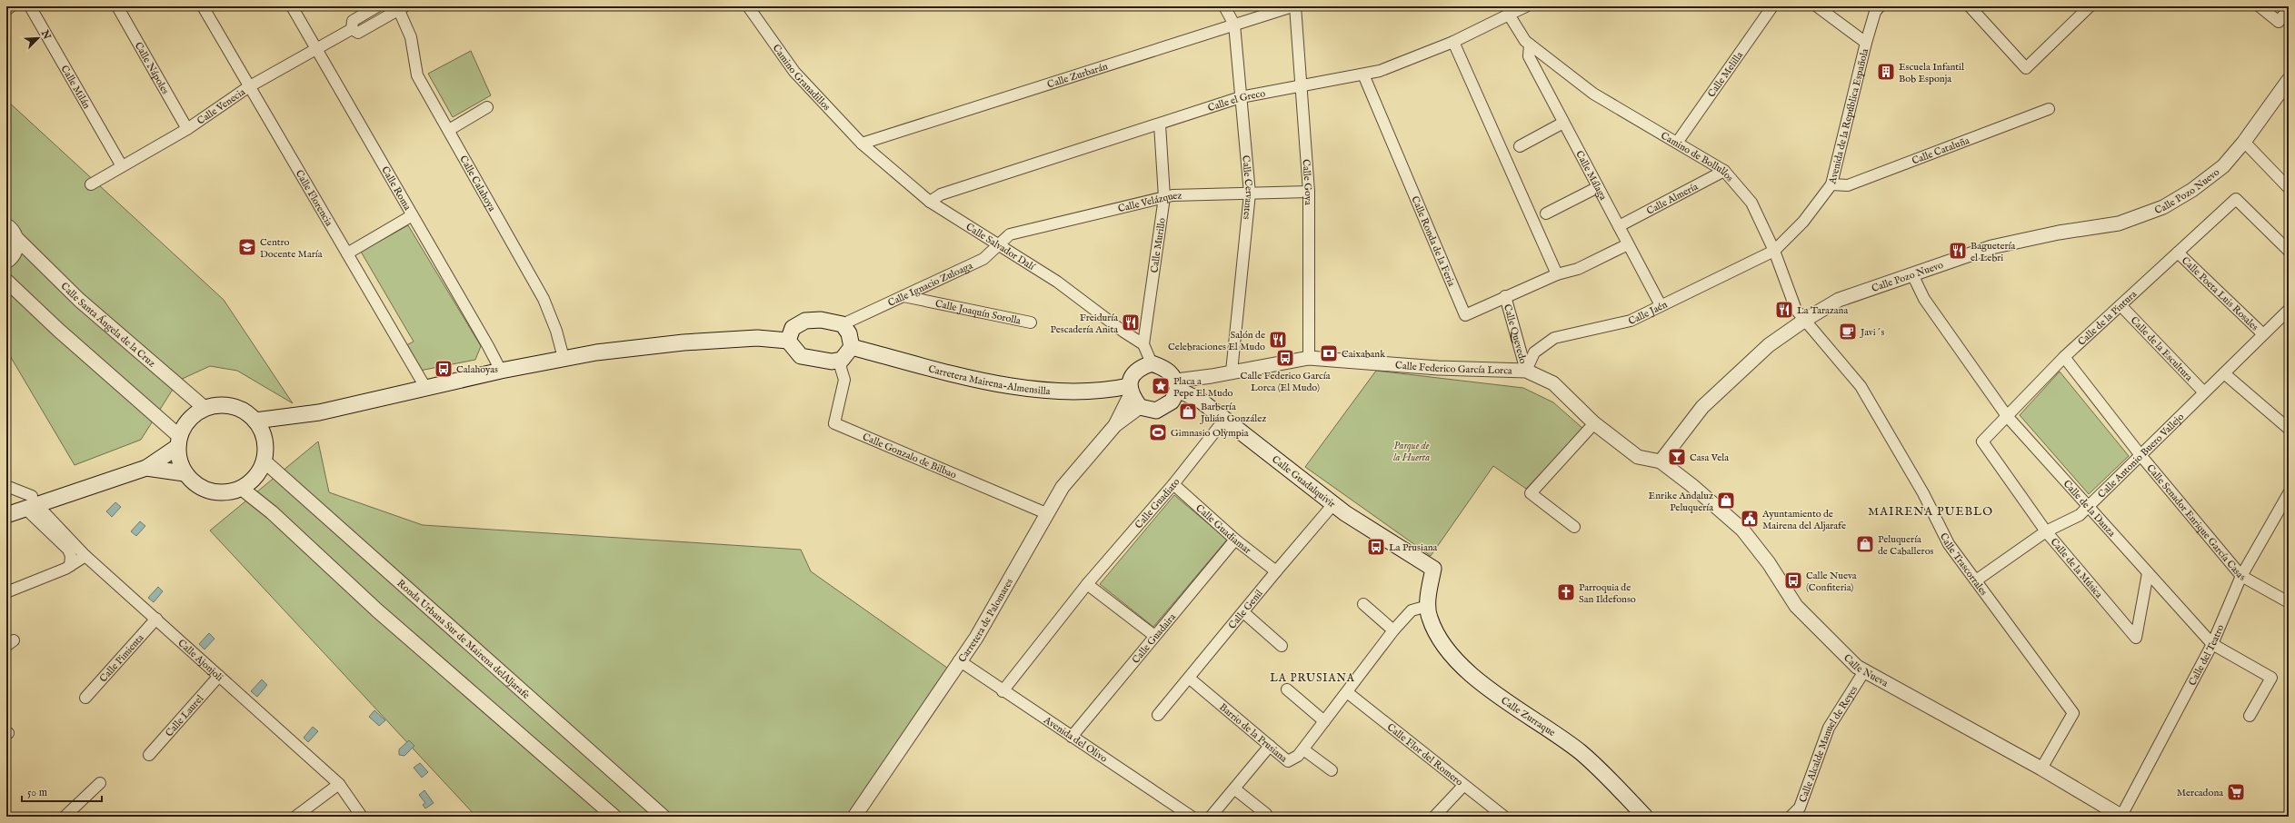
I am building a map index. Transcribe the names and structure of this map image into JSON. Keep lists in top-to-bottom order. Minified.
{"streets":{"main road":["Carretera Mairena-Almensilla","Calle Guadalquivir","Calle Zurraque"],"street":["Calle Nápoles","Calle Zurbarán","Calle Melilla","Camino Granadillos","Calle Milán","Calle el Greco","Calle Venecia","Avenida de la República Española","Calle Cataluña","Camino de Bollullos","Calle Málaga","Calle Goya","Calle Calahoya","Calle Cervantes","Calle Roma","Calle Pozo Nuevo","Calle Florencia","Calle Almería","Calle Velázquez","Calle Ronda de la Feria","Calle Murillo","Calle Salvador Dalí","Calle Ignacio Zuloaga","Calle Poeta Luis Rosales","Calle Jaén","Calle Joaquín Sorolla","Calle de la Pintura","Calle Santa Ángela de la Cruz","Calle Quevedo","Calle de la Escultura","Calle Federico García Lorca","Calle Gonzalo de Bilbao","Calle Antonio Buero Vallejo","Calle Guadiato","Calle de la Danza","Calle Senador Enrique García Casas","Calle Guadiamar","Calle Trascorrales","Calle de la Música","Calle Genil","Carretera de Palomares","Calle Guadaira","Ronda Urbana Sur de Mairena delAljarafe","Calle del Teatro","Calle Pimienta","Calle Ajonjoli","Calle Nueva","Calle Laurel","Barrio de la Prusiana","Avenida del Olivo","Calle Alcalde Manuel de Reyes","Calle Flor del Romero"]},"crossings":[["Calle Nápoles","Calle Venecia"],["Calle Zurbarán","Camino Granadillos"],["Calle Zurbarán","Calle Goya"],["Calle Zurbarán","Calle Cervantes"],["Calle Zurbarán","Calle Salvador Dalí"],["Calle Melilla","Camino de Bollullos"],["Camino Granadillos","Calle Salvador Dalí"],["Calle Milán","Calle Venecia"],["Calle el Greco","Calle Goya"],["Calle el Greco","Calle Cervantes"],["Calle el Greco","Calle Ronda de la Feria"],["Calle el Greco","Calle Murillo"],["Calle el Greco","Calle Salvador Dalí"],["Calle Venecia","Calle Calahoya"],["Calle Venecia","Calle Roma"],["Calle Venecia","Calle Florencia"],["Avenida de la República Española","Calle Cataluña"],["Avenida de la República Española","Camino de Bollullos"],["Avenida de la República Española","Calle Jaén"],["Camino de Bollullos","Calle Málaga"],["Camino de Bollullos","Calle Pozo Nuevo"],["Camino de Bollullos","Calle Almería"],["Camino de Bollullos","Calle Jaén"],["Camino de Bollullos","Calle Trascorrales"],["Calle Málaga","Calle Almería"],["Calle Málaga","Calle Ronda de la Feria"],["Calle Málaga","Calle Jaén"],["Calle Goya","Calle Velázquez"],["Calle Goya","Calle Federico García Lorca"],["Calle Cervantes","Calle Velázquez"],["Calle Cervantes","Calle Federico García Lorca"],["Calle Pozo Nuevo","Calle Federico García Lorca"],["Calle Pozo Nuevo","Calle de la Danza"],["Calle Pozo Nuevo","Calle Trascorrales"],["Calle Pozo Nuevo","Calle Nueva"],["Calle Velázquez","Calle Murillo"],["Calle Velázquez","Calle Salvador Dalí"],["Calle Velázquez","Calle Ignacio Zuloaga"],["Calle Ronda de la Feria","Calle Quevedo"],["Calle Murillo","Calle Salvador Dalí"],["Calle Salvador Dalí","Calle Ignacio Zuloaga"],["Calle Ignacio Zuloaga","Calle Joaquín Sorolla"],["Calle Ignacio Zuloaga","Carretera Mairena-Almensilla"],["Calle Ignacio Zuloaga","Calle Gonzalo de Bilbao"],["Calle Poeta Luis Rosales","Calle de la Pintura"],["Calle Poeta Luis Rosales","Calle Antonio Buero Vallejo"],["Calle Jaén","Calle Quevedo"],["Calle Jaén","Calle Federico García Lorca"],["Calle de la Pintura","Calle de la Escultura"],["Calle de la Pintura","Calle de la Danza"],["Calle de la Pintura","Calle Senador Enrique García Casas"],["Calle de la Pintura","Calle de la Música"],["Calle Santa Ángela de la Cruz","Ronda Urbana Sur de Mairena delAljarafe"],["Calle Quevedo","Calle Federico García Lorca"],["Calle de la Escultura","Calle Antonio Buero Vallejo"],["Calle Federico García Lorca","Carretera Mairena-Almensilla"],["Calle Federico García Lorca","Calle Guadalquivir"],["Calle Federico García Lorca","Carretera de Palomares"],["Calle Federico García Lorca","Calle Nueva"],["Carretera Mairena-Almensilla","Calle Gonzalo de Bilbao"],["Carretera Mairena-Almensilla","Calle Guadalquivir"],["Carretera Mairena-Almensilla","Carretera de Palomares"],["Calle Gonzalo de Bilbao","Carretera de Palomares"],["Calle Antonio Buero Vallejo","Calle de la Danza"],["Calle Antonio Buero Vallejo","Calle Senador Enrique García Casas"],["Calle Antonio Buero Vallejo","Calle Trascorrales"],["Calle Antonio Buero Vallejo","Calle de la Música"],["Calle Guadalquivir","Calle Guadiato"],["Calle Guadalquivir","Calle Genil"],["Calle Guadalquivir","Carretera de Palomares"],["Calle Guadalquivir","Calle Zurraque"],["Calle Guadalquivir","Barrio de la Prusiana"],["Calle Guadiato","Calle Guadiamar"],["Calle Guadiato","Avenida del Olivo"],["Calle de la Danza","Calle de la Música"],["Calle de la Danza","Calle del Teatro"],["Calle Senador Enrique García Casas","Calle del Teatro"],["Calle Guadiamar","Calle Genil"],["Calle Guadiamar","Calle Guadaira"],["Calle Trascorrales","Calle Nueva"],["Calle Genil","Barrio de la Prusiana"],["Carretera de Palomares","Avenida del Olivo"],["Calle Guadaira","Avenida del Olivo"],["Calle del Teatro","Calle Nueva"],["Calle Pimienta","Calle Ajonjoli"],["Calle Ajonjoli","Calle Laurel"],["Calle Nueva","Calle Alcalde Manuel de Reyes"],["Calle Zurraque","Barrio de la Prusiana"],["Barrio de la Prusiana","Calle Flor del Romero"]],"districts":["MAIRENA PUEBLO","LA PRUSIANA"],"parks":["Parque de la Huerta"],"places":{"building":["Escuela Infantil Bob Esponja"],"school or university":["Centro Docente María"],"restaurant":["Baguetería el Lebri","La Tarazana","Freiduría Pescadería Anita","Salón de Celebraciones El Mudo"],"cafe":["Javi´s"],"bank":["Caixabank"],"bus stop":["Calle Federico García Lorca (El Mudo)","Calahoyas","La Prusiana","Calle Nueva (Confiteria)"],"place":["Placa a Pepe El Mudo"],"shop":["Barbería Julián González","Enrike Andaluz Peluquería","Peluquería de Caballeros"],"sports":["Gimnasio Olympia"],"bar":["Casa Vela"],"public building":["Ayuntamiento de Mairena del Aljarafe"],"church":["Parroquia de San Ildefonso"],"supermarket":["Mercadona"]},"scale_bar":"50 m","north":"top right"}
